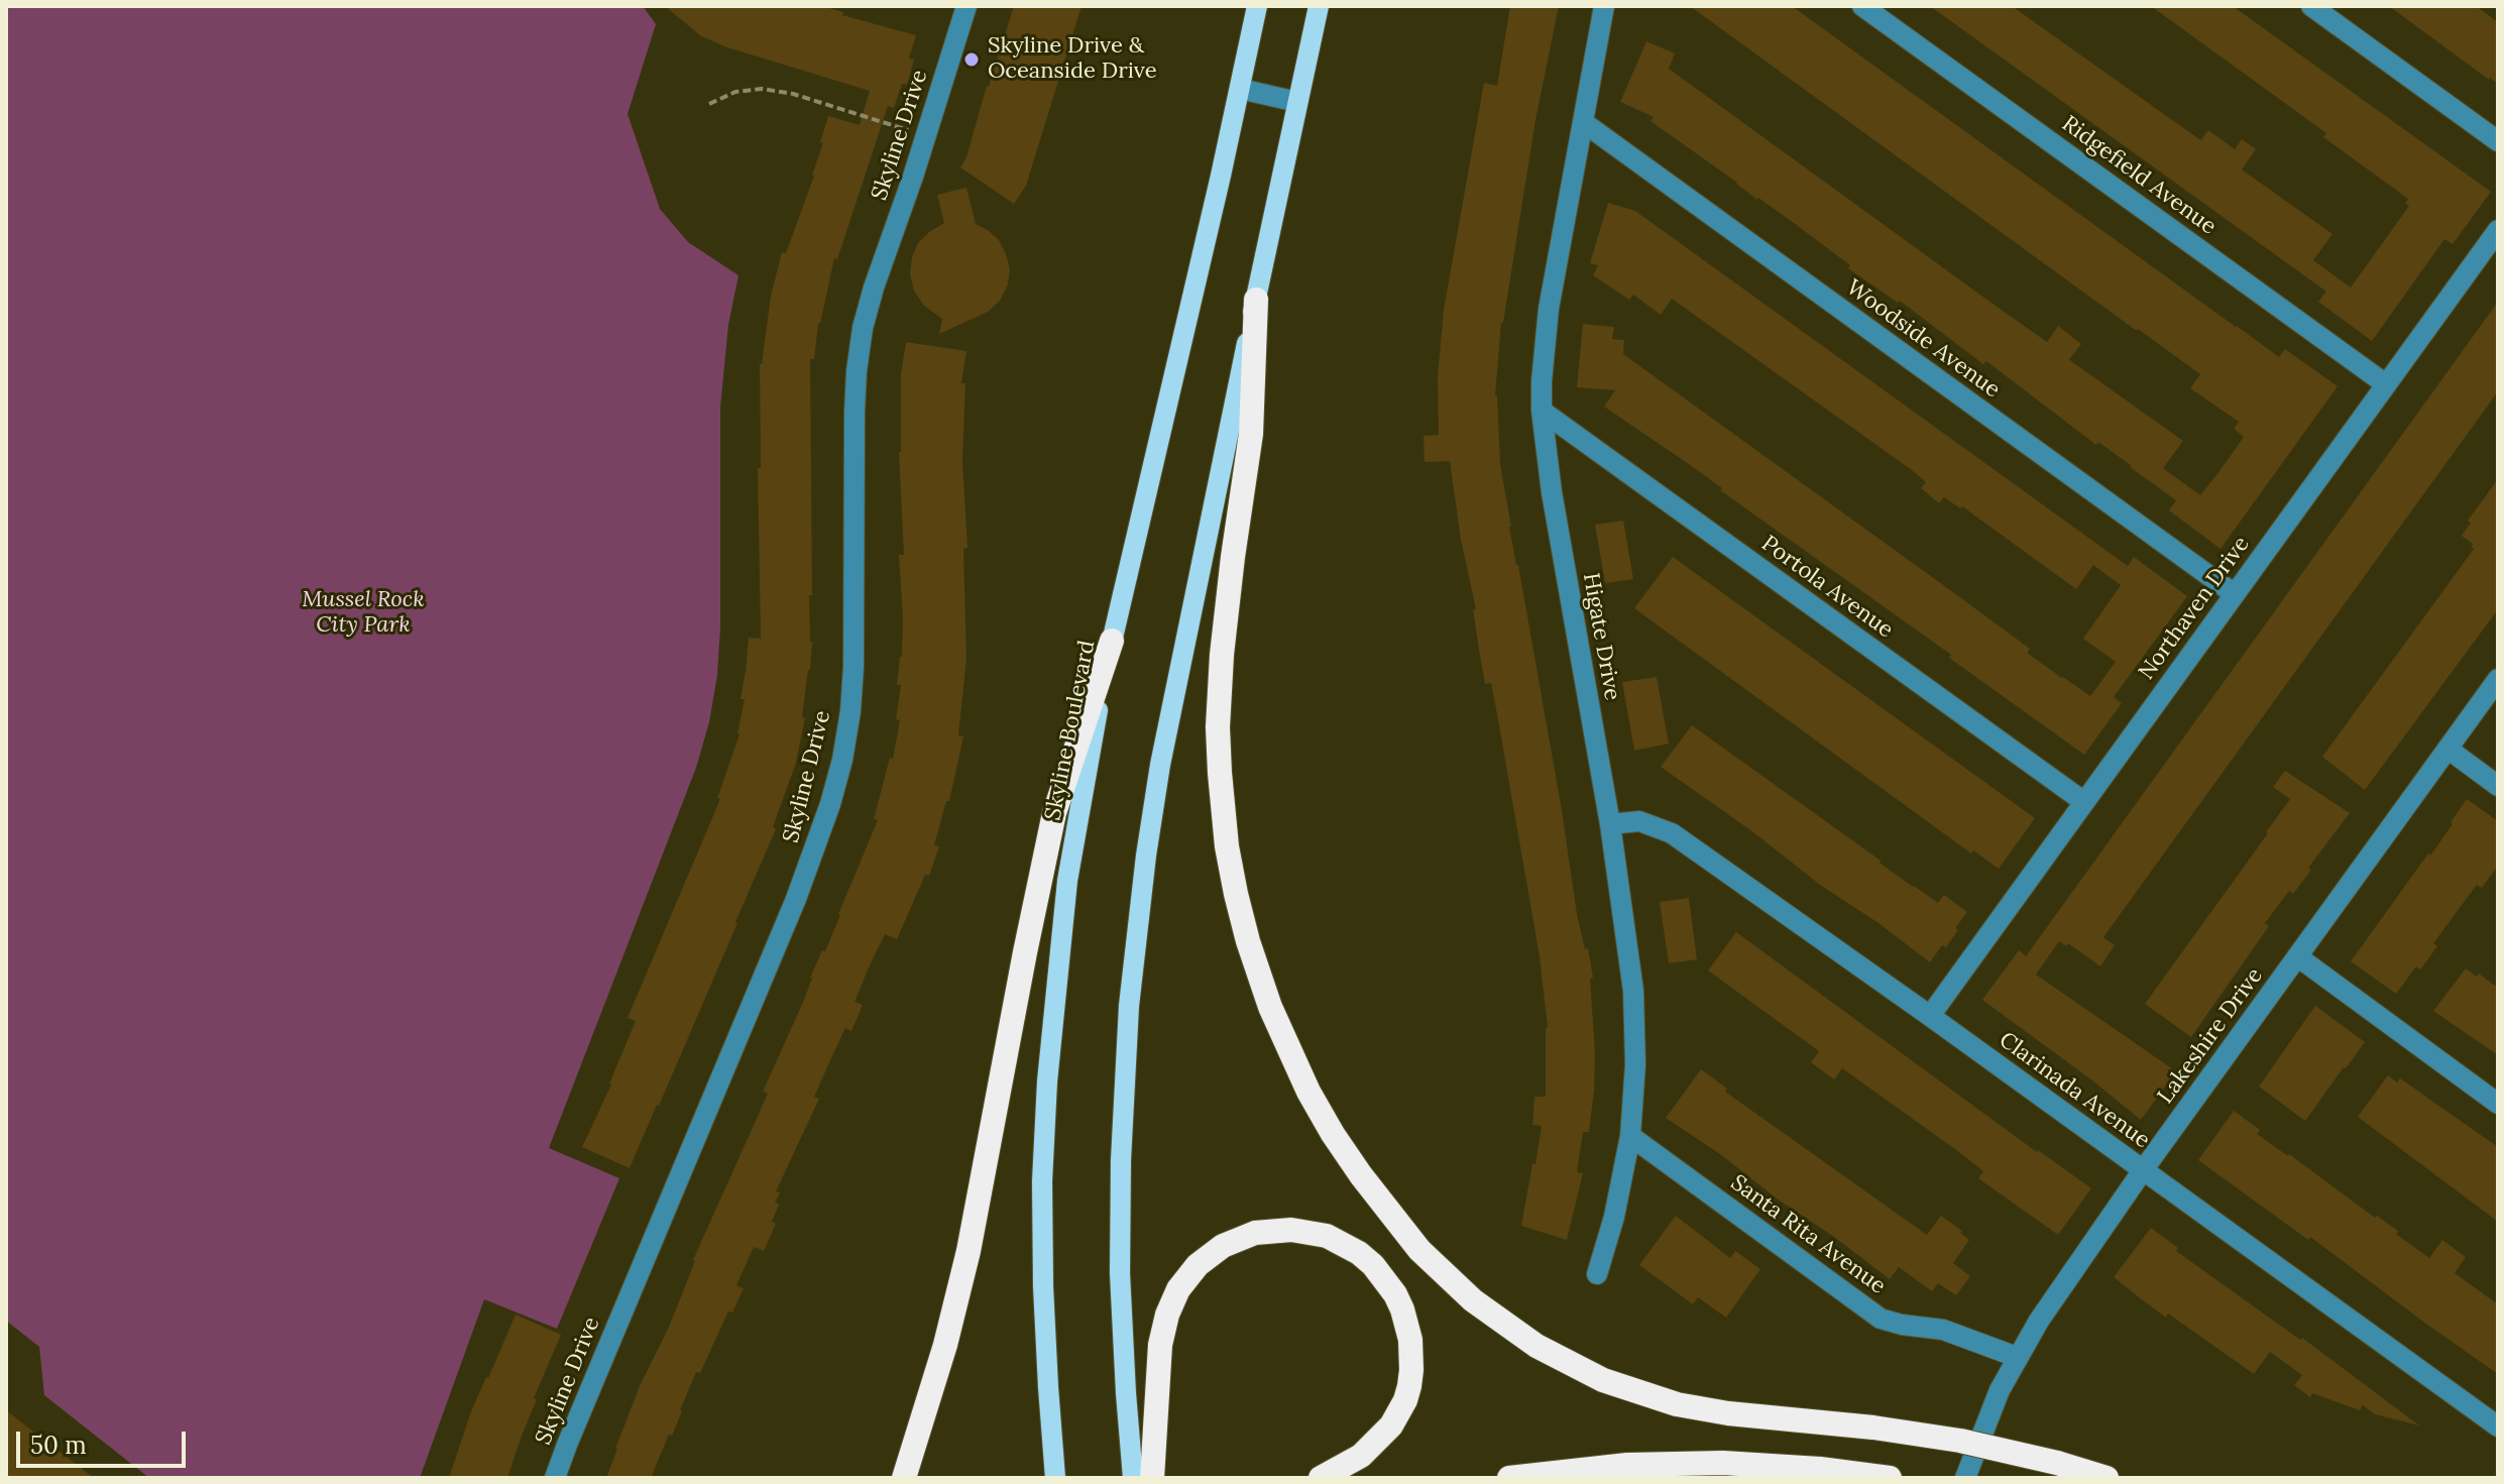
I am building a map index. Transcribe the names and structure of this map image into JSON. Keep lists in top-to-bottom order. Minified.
{"streets":{"main road":["Skyline Boulevard"],"street":["Skyline Drive","Ridgefield Avenue","Woodside Avenue","Portola Avenue","Northaven Drive","Higate Drive","Lakeshire Drive","Clarinada Avenue","Santa Rita Avenue"]},"crossings":[["Ridgefield Avenue","Northaven Drive"],["Woodside Avenue","Northaven Drive"],["Woodside Avenue","Higate Drive"],["Portola Avenue","Northaven Drive"],["Portola Avenue","Higate Drive"],["Northaven Drive","Clarinada Avenue"],["Higate Drive","Clarinada Avenue"],["Higate Drive","Santa Rita Avenue"],["Lakeshire Drive","Clarinada Avenue"],["Lakeshire Drive","Santa Rita Avenue"]],"parks":["Mussel Rock City Park"],"places":["Skyline Drive & Oceanside Drive"],"scale_bar":"50 m"}
